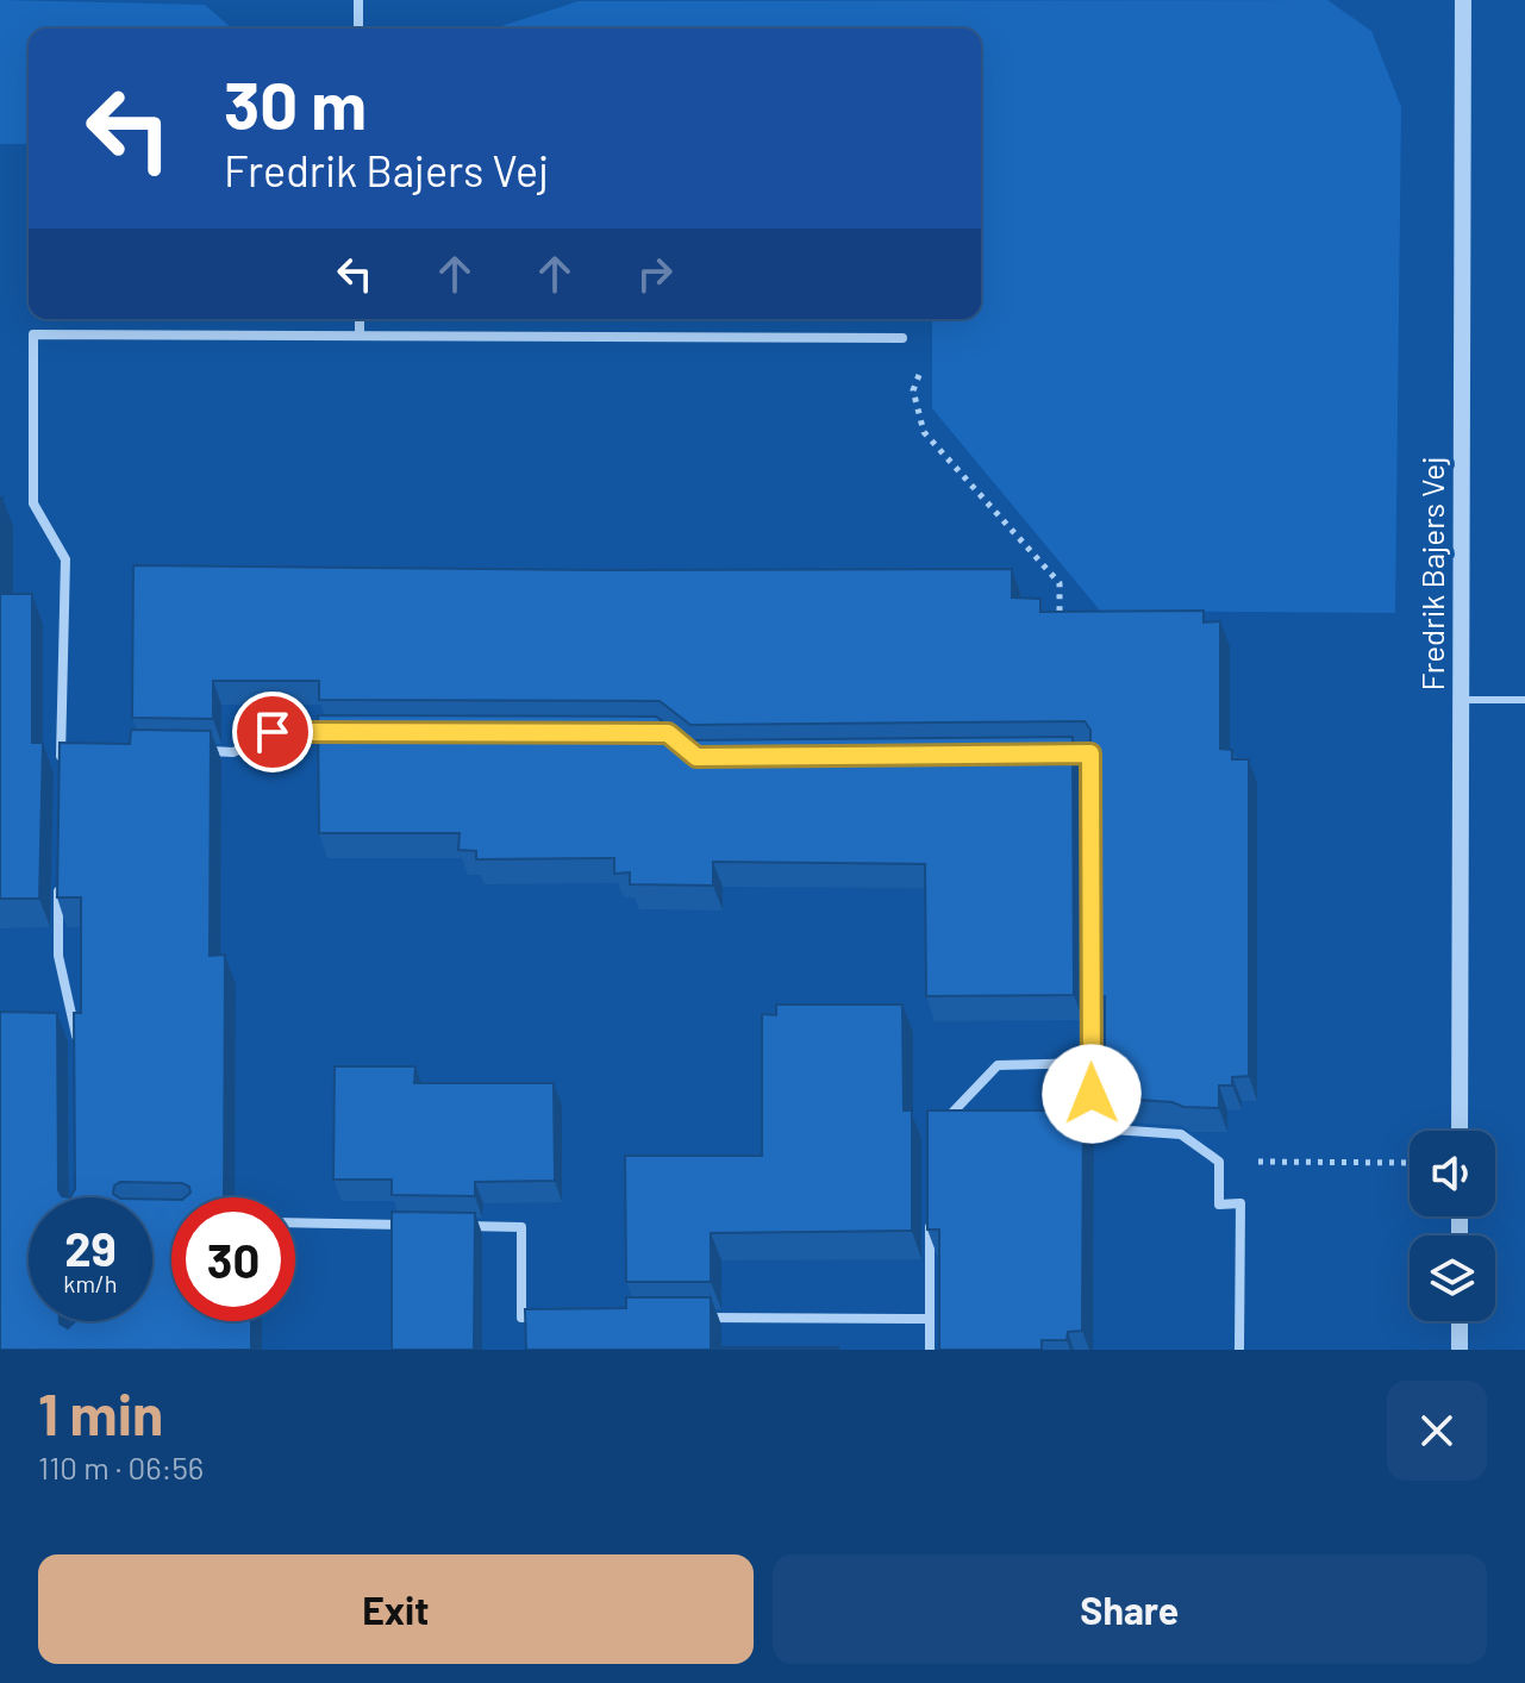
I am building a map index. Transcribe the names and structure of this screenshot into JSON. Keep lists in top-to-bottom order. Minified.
{"streets":{"street":["Fredrik Bajers Vej"]},"page":{"turn":["30 m","Fredrik Bajers Vej"],"speed":"29 km/h","limit":"30","heading":["1 min","110 m · 06:56"],"buttons":["Exit","Share"]}}
